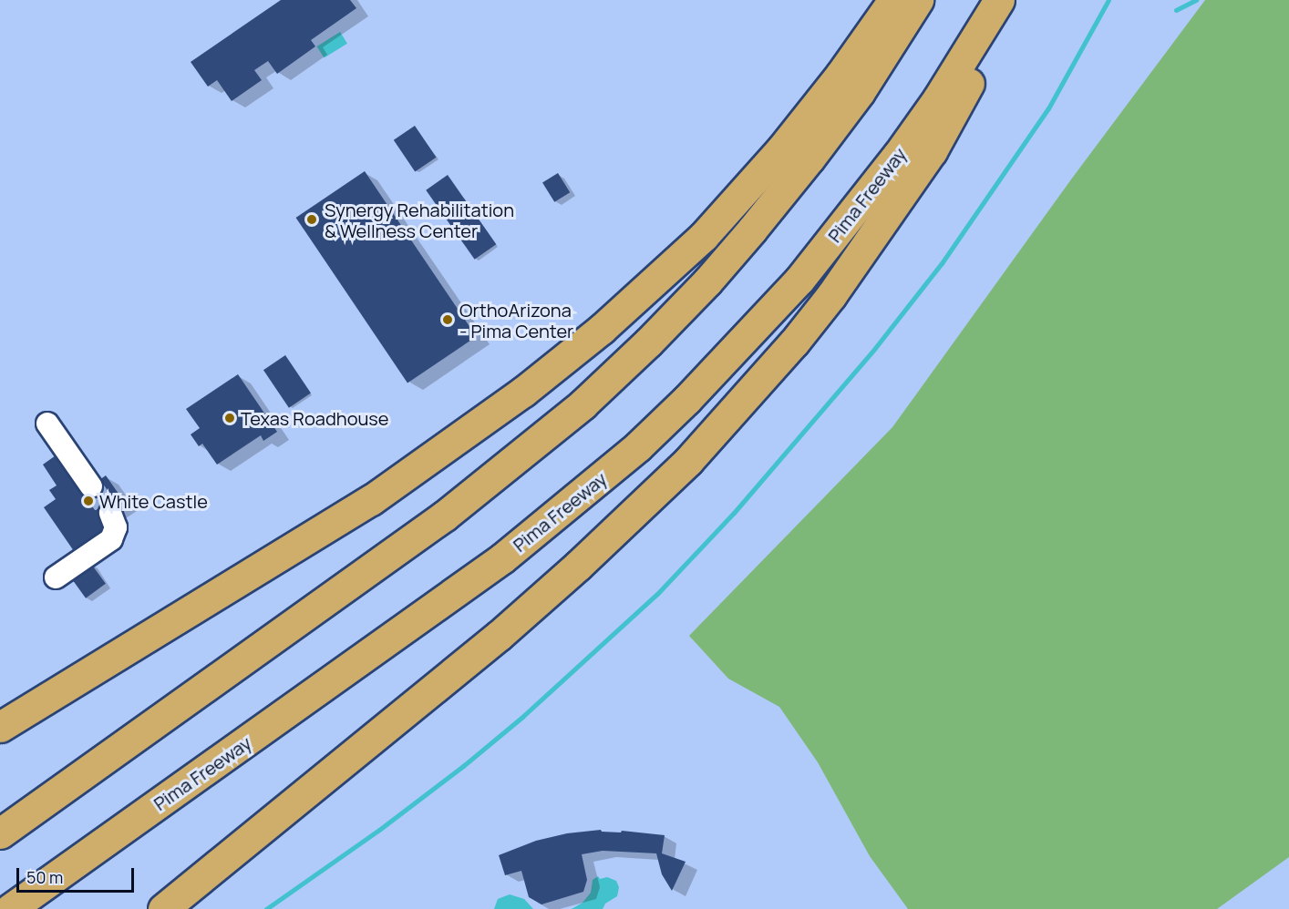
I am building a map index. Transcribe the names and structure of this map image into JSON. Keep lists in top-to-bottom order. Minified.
{"streets":{"highway":["Pima Freeway"]},"places":["Synergy Rehabilitation & Wellness Center","OrthoArizona - Pima Center","Texas Roadhouse","White Castle"],"scale_bar":"50 m"}
